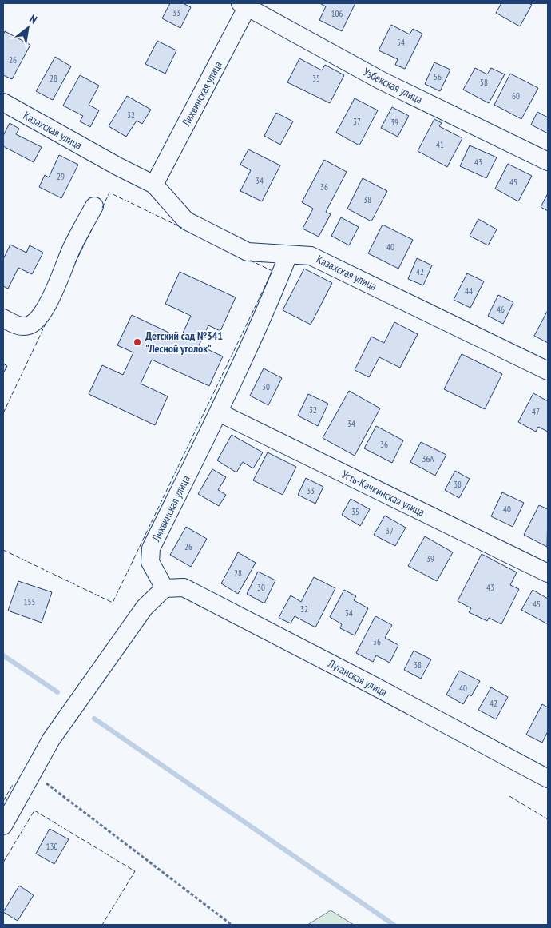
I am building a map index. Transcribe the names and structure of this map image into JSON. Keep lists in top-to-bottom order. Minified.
{"streets":{"street":["Узбекская улица","Лихвинская улица","Казахская улица","Усть-Качкинская улица","Луганская улица"]},"crossings":[["Узбекская улица","Лихвинская улица"],["Лихвинская улица","Казахская улица"],["Лихвинская улица","Усть-Качкинская улица"],["Лихвинская улица","Луганская улица"]],"places":["Детский сад №341 \"Лесной уголок\""],"house_numbers":["33","106","54","26","56","28","35","58","60","32","37","39","41","43","29","34","45","36","38","40","42","44","46","30","32","47","34","36","36А","38","33","40","35","37","26","39","28","30","43","155","45","32","34","36","38","40","42","130"],"north":"top right"}
